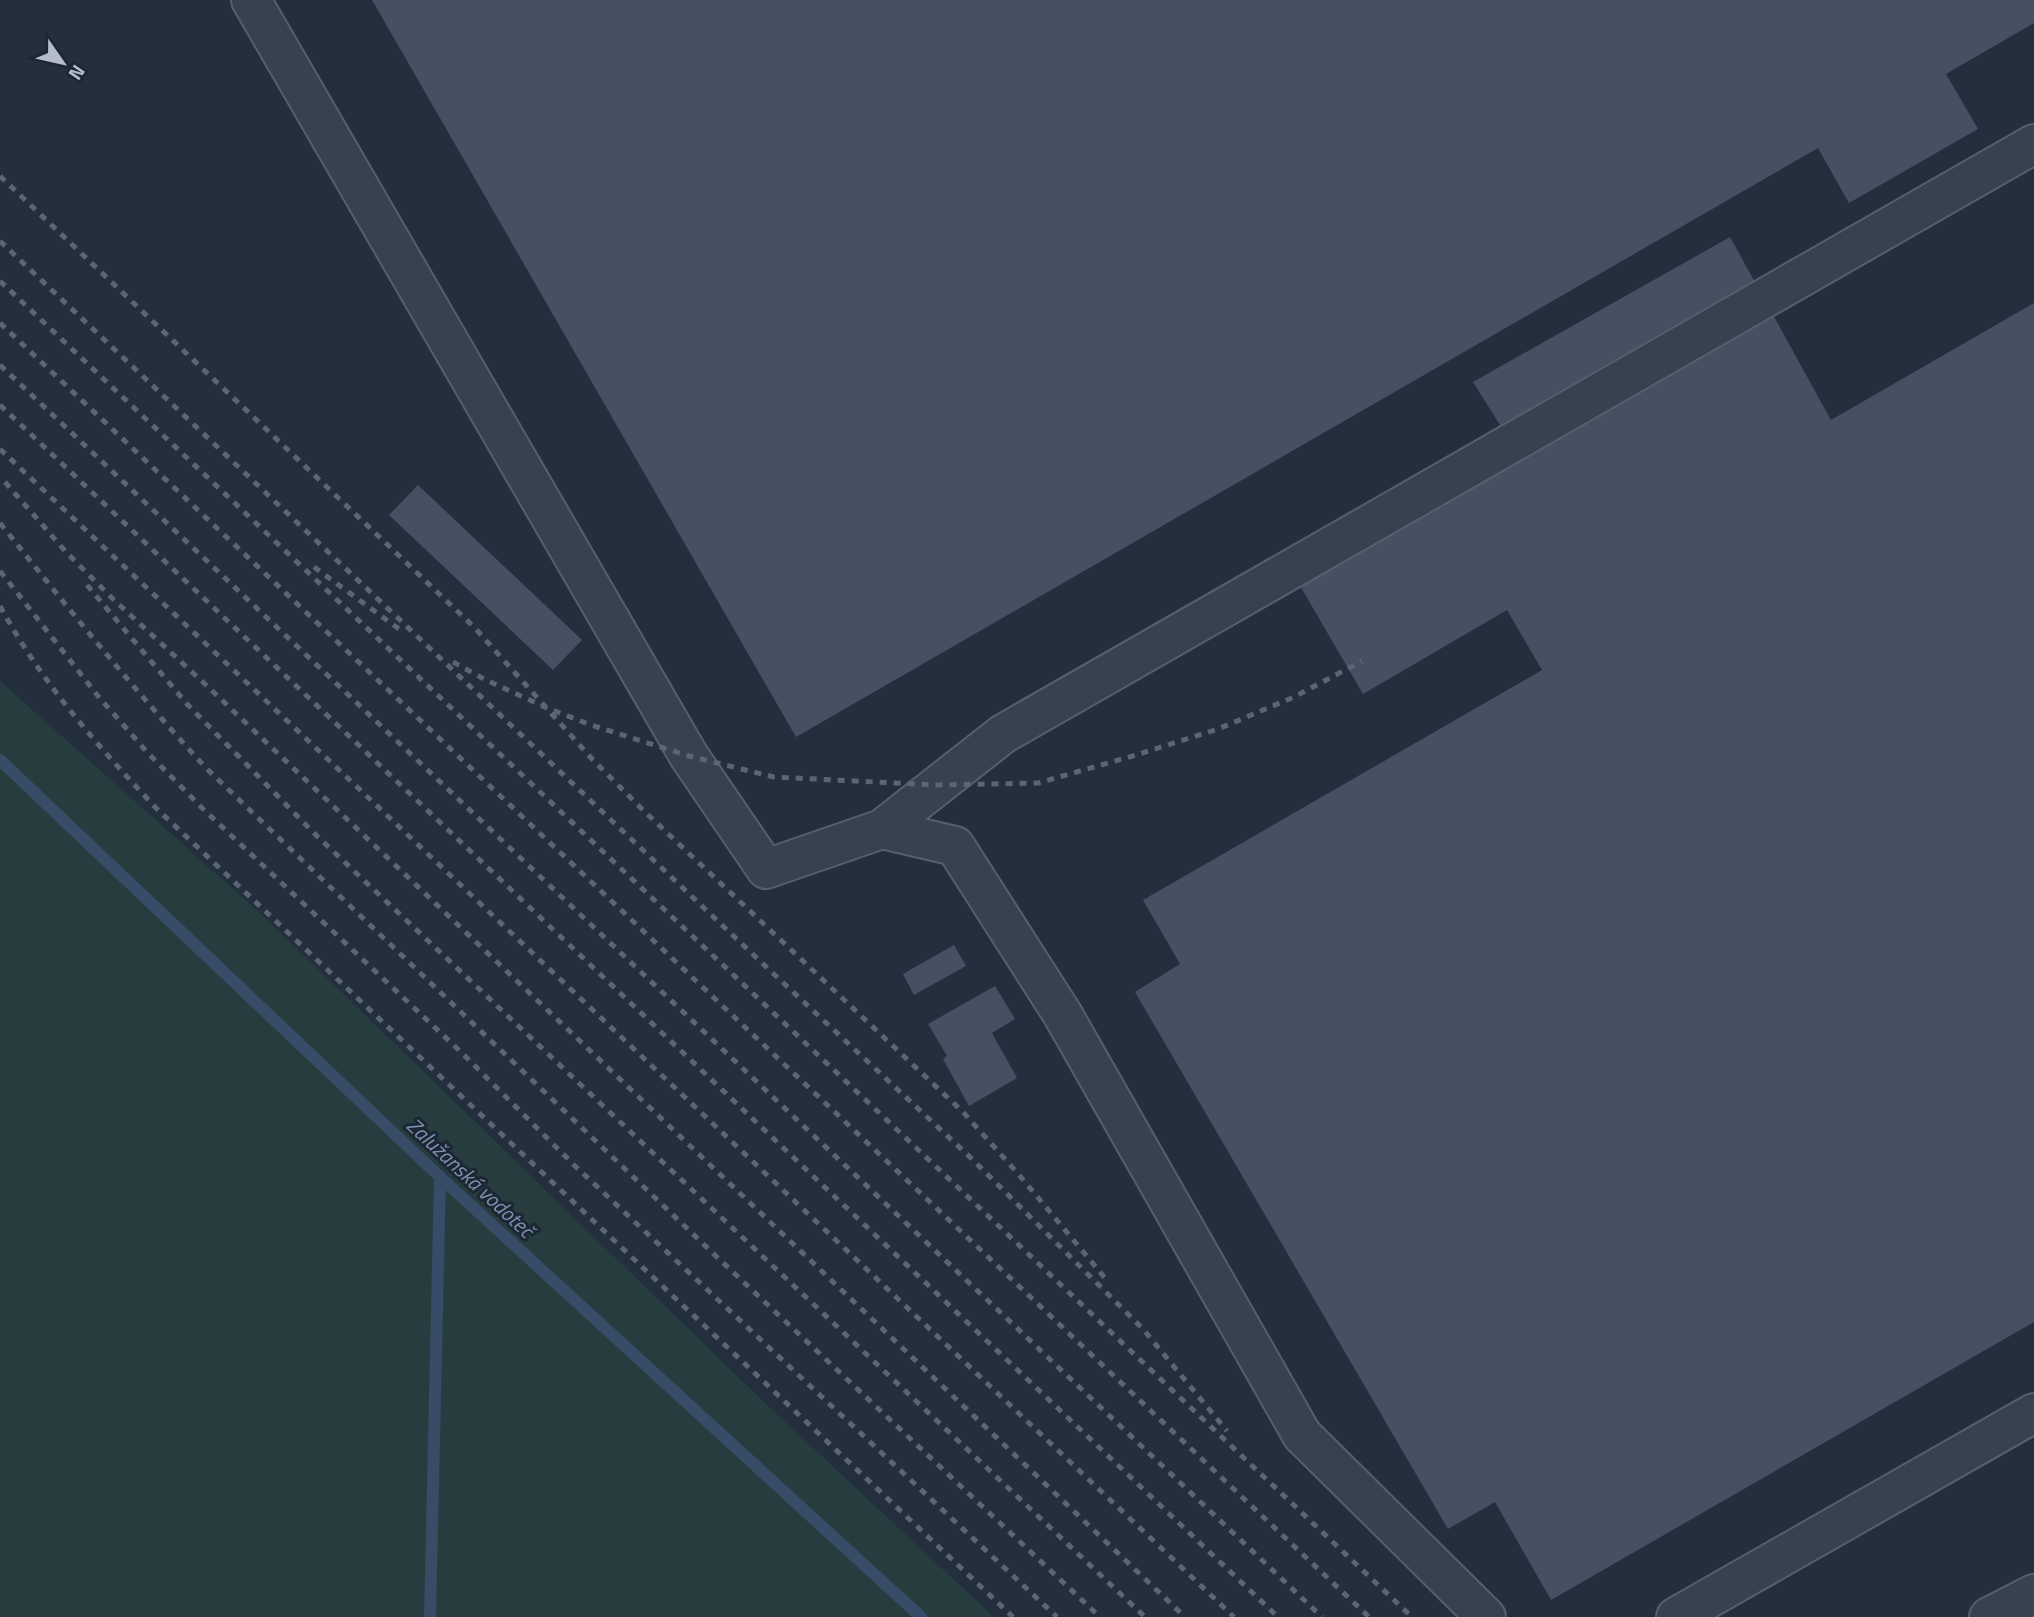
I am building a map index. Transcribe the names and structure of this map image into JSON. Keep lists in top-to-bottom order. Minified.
{"water":["Zalužanská vodoteč"],"north":"bottom right"}
